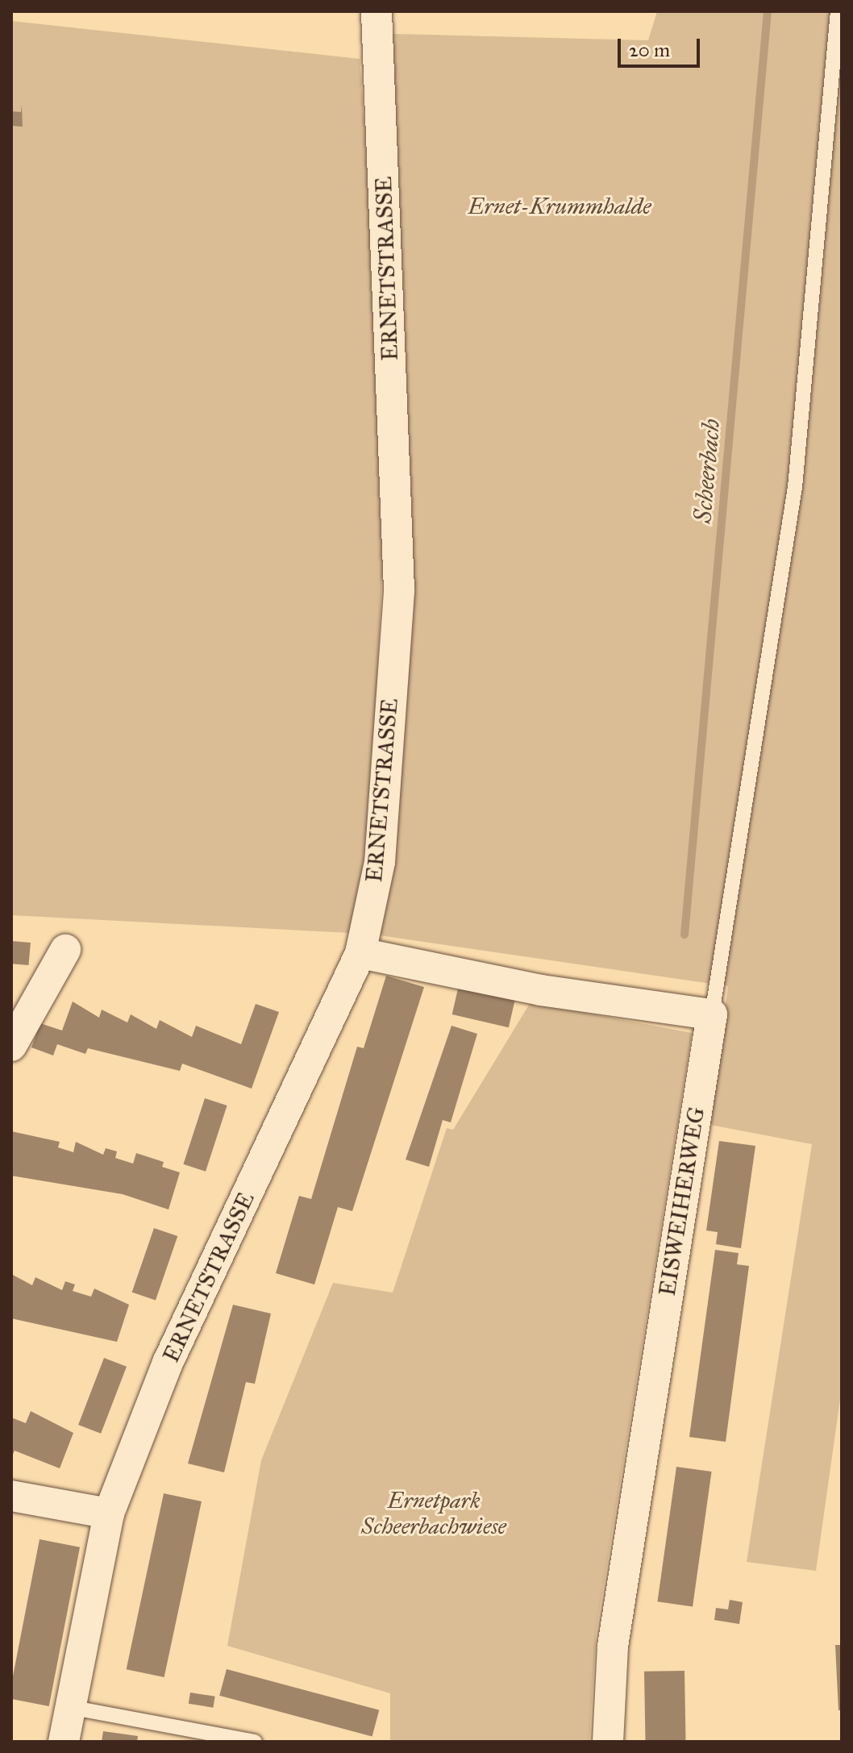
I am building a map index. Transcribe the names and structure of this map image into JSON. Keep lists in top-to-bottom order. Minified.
{"streets":{"street":["ERNETSTRASSE","EISWEIHERWEG"]},"water":["Scheerbach"],"parks":["Ernet-Krummhalde","Ernetpark Scheerbachwiese"],"scale_bar":"20 m"}
